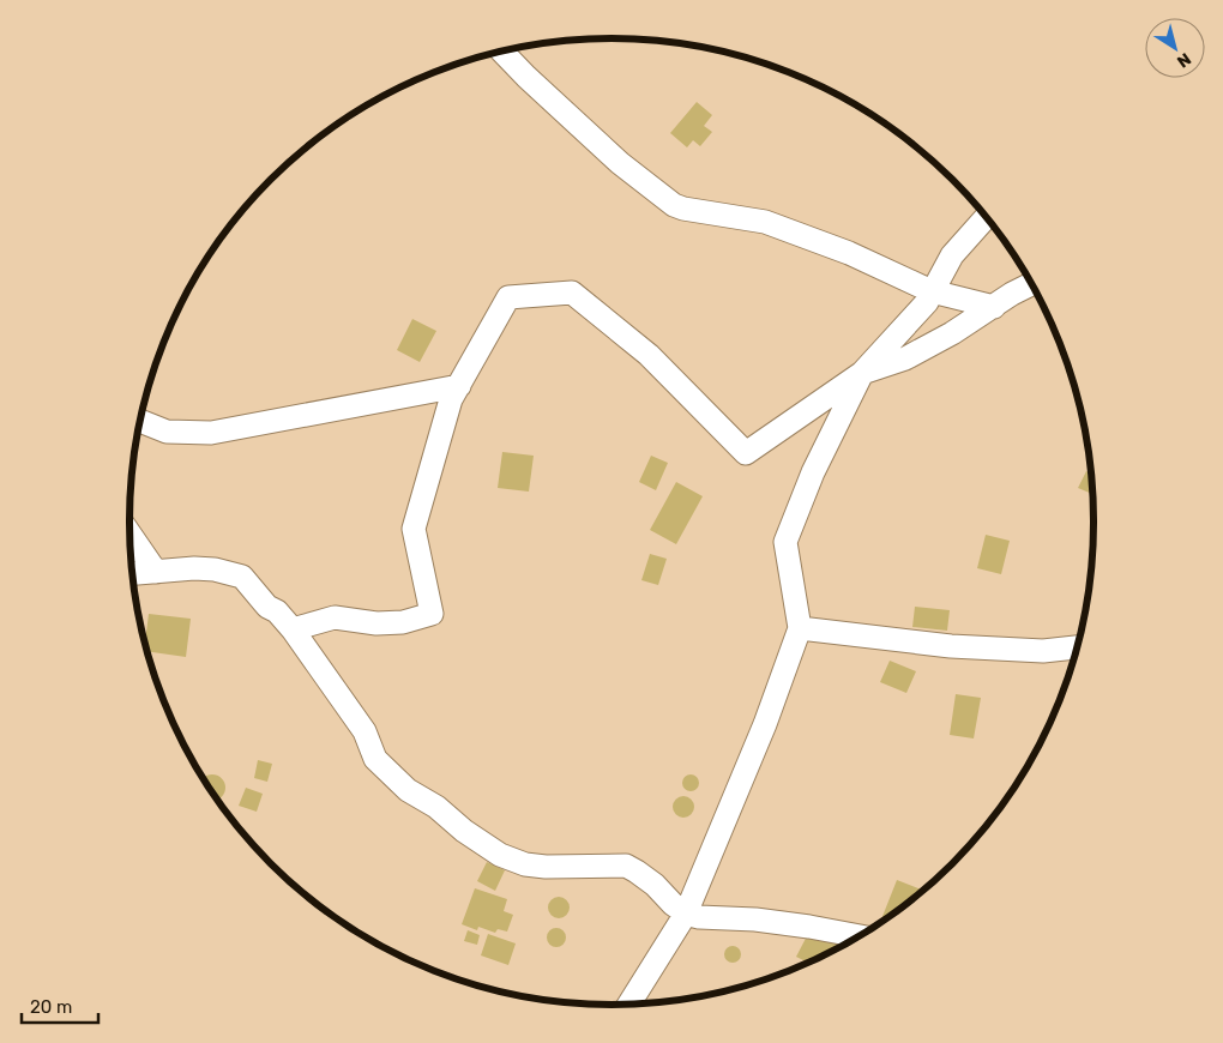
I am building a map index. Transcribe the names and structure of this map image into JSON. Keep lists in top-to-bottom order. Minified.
{"scale_bar":"20 m","north":"bottom right"}
